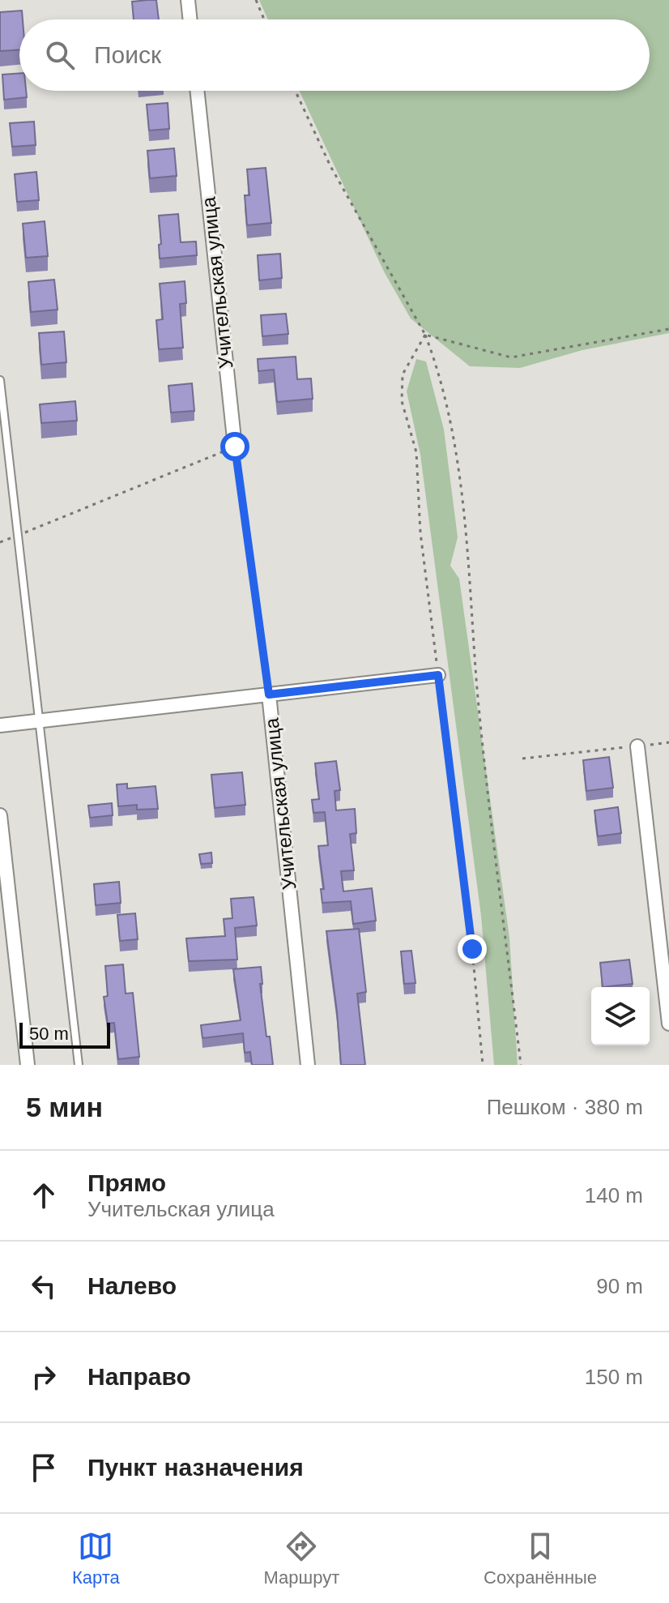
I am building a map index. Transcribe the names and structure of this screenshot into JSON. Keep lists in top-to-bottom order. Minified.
{"streets":{"street":["Учительская улица"]},"scale_bar":"50 m","page":{"search":"Поиск","scale":"50 m","heading":["5 мин","Пешком · 380 m"],"list":[["Прямо","Учительская улица","140 m"],["Налево","90 m"],["Направо","150 m"],"Пункт назначения"],"nav":["Карта","Маршрут","Сохранённые"]}}
